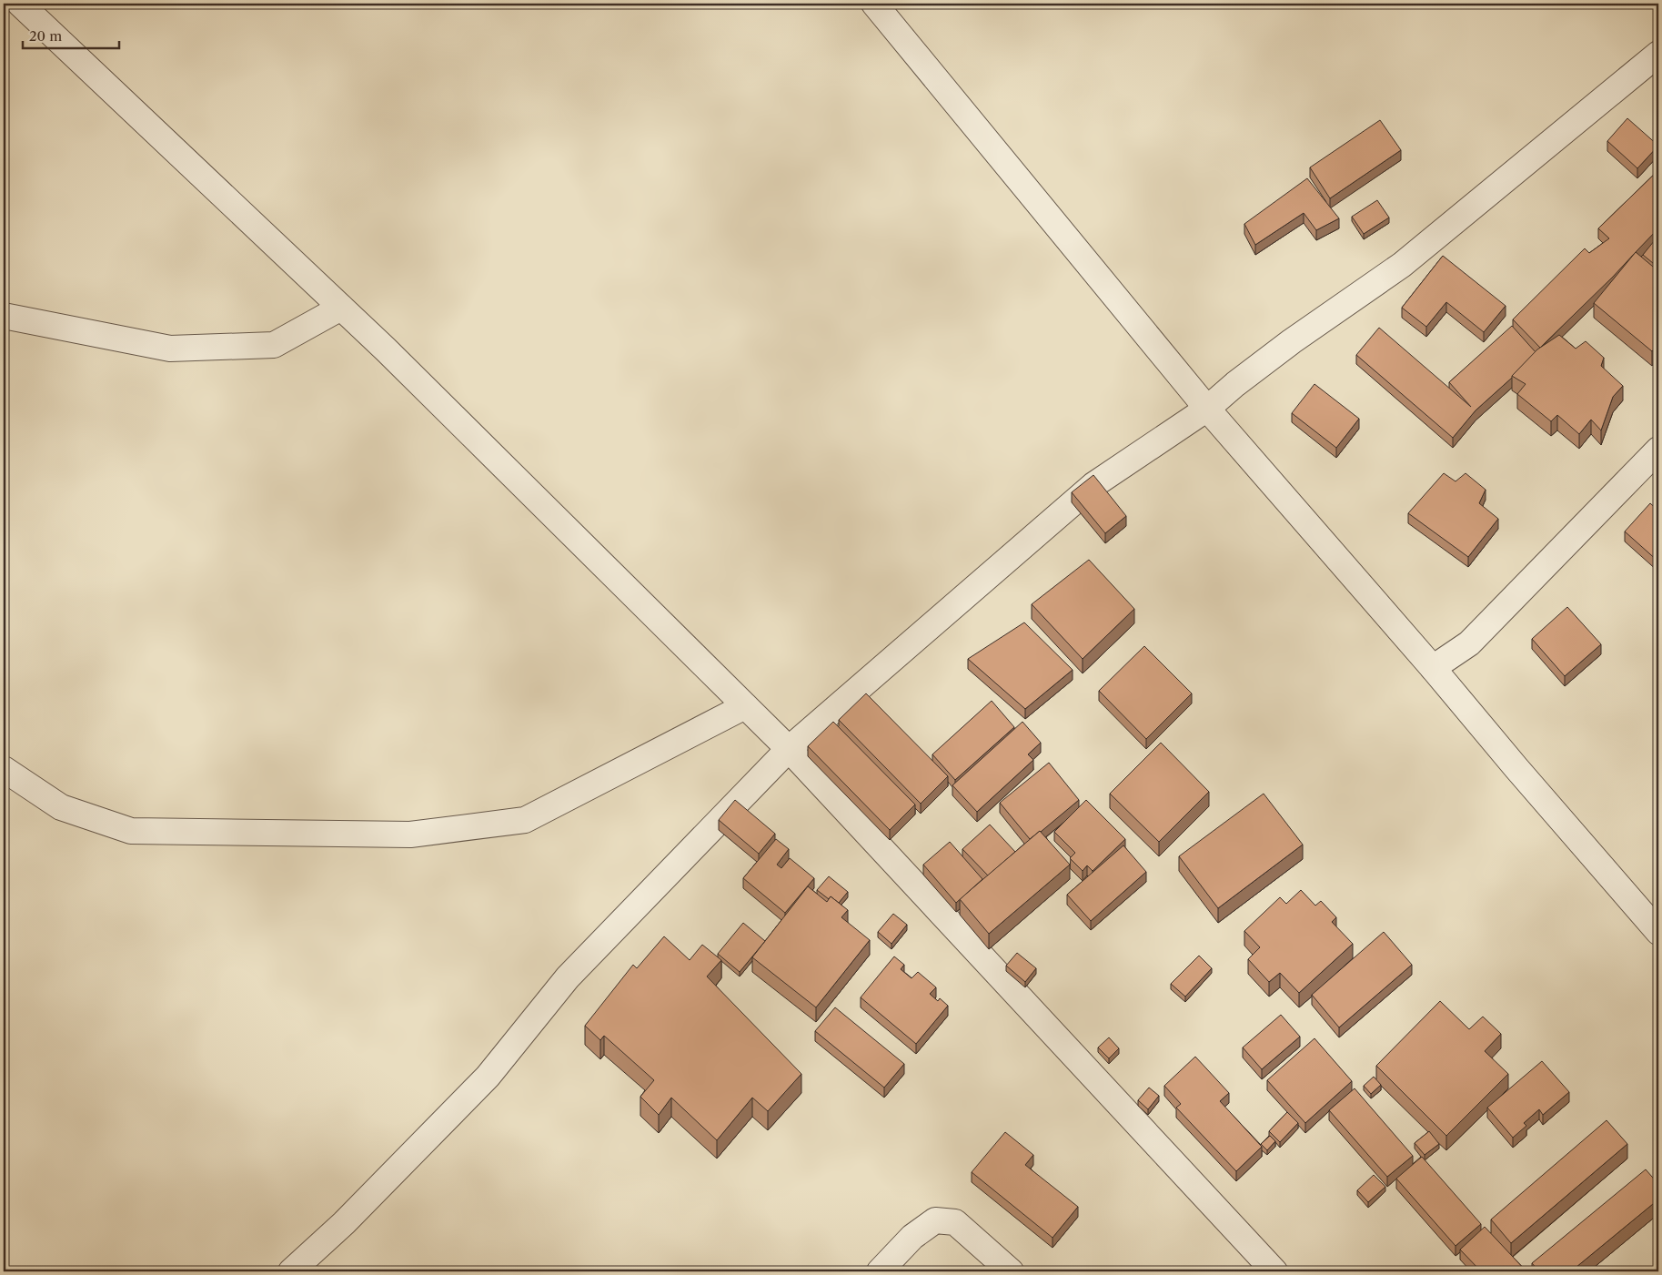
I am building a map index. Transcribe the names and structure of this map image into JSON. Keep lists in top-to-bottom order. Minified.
{"scale_bar":"20 m"}
